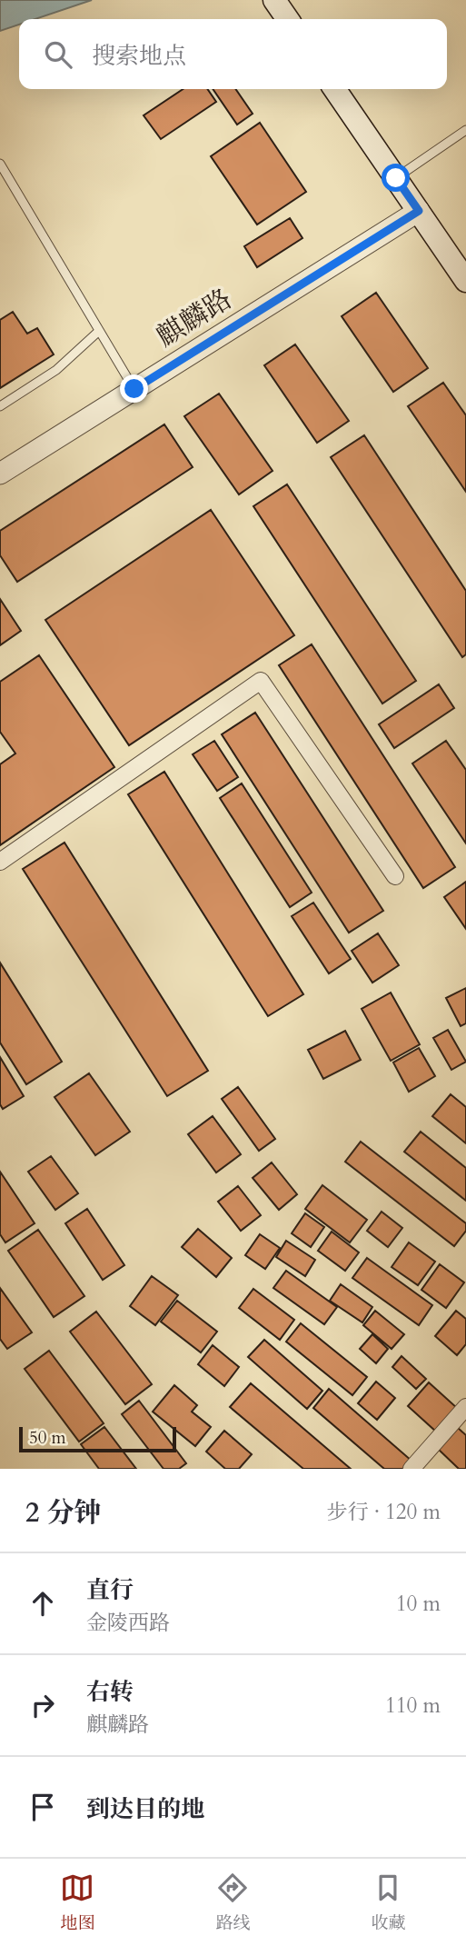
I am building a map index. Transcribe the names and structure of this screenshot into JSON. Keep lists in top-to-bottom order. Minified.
{"streets":{"street":["麒麟路"]},"scale_bar":"50 m","page":{"search":"搜索地点","scale":"50 m","heading":["2 分钟","步行 · 120 m"],"list":[["直行","金陵西路","10 m"],["右转","麒麟路","110 m"],"到达目的地"],"nav":["地图","路线","收藏"]}}
